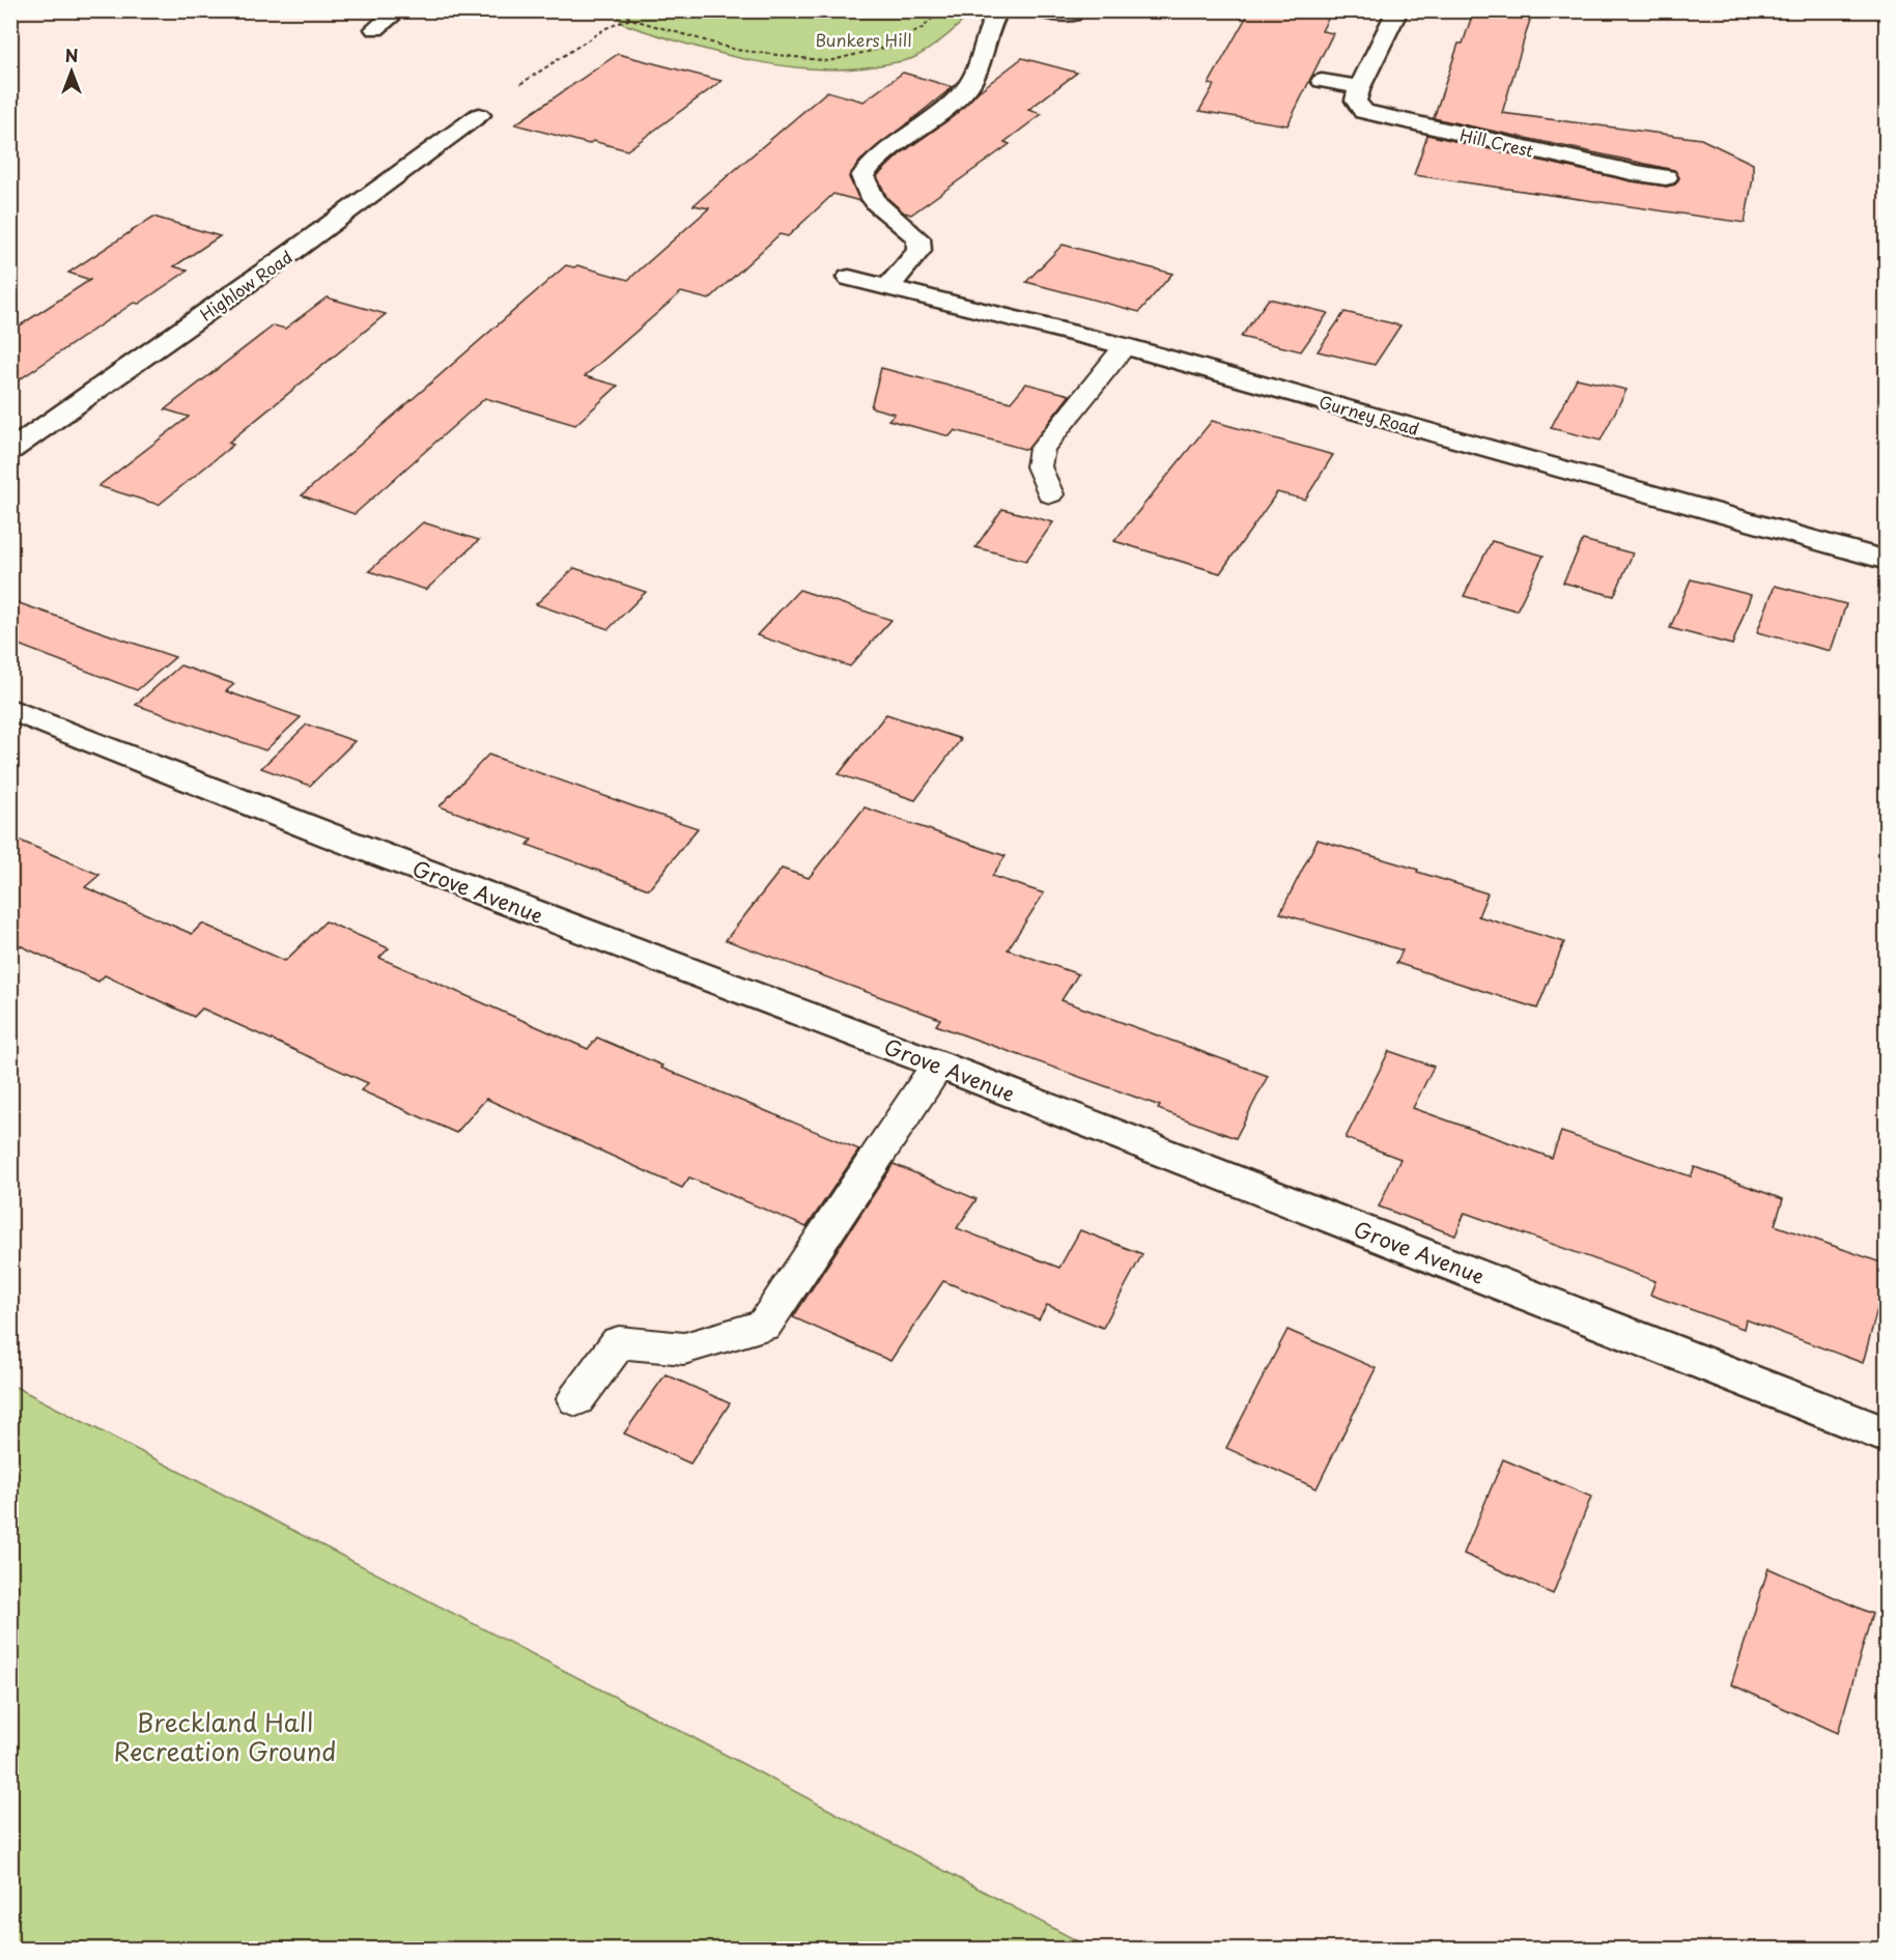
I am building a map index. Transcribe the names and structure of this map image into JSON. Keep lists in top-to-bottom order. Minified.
{"streets":{"street":["Hill Crest","Highlow Road","Gurney Road","Grove Avenue"]},"parks":["Bunkers Hill","Breckland Hall Recreation Ground"],"north":"top"}
